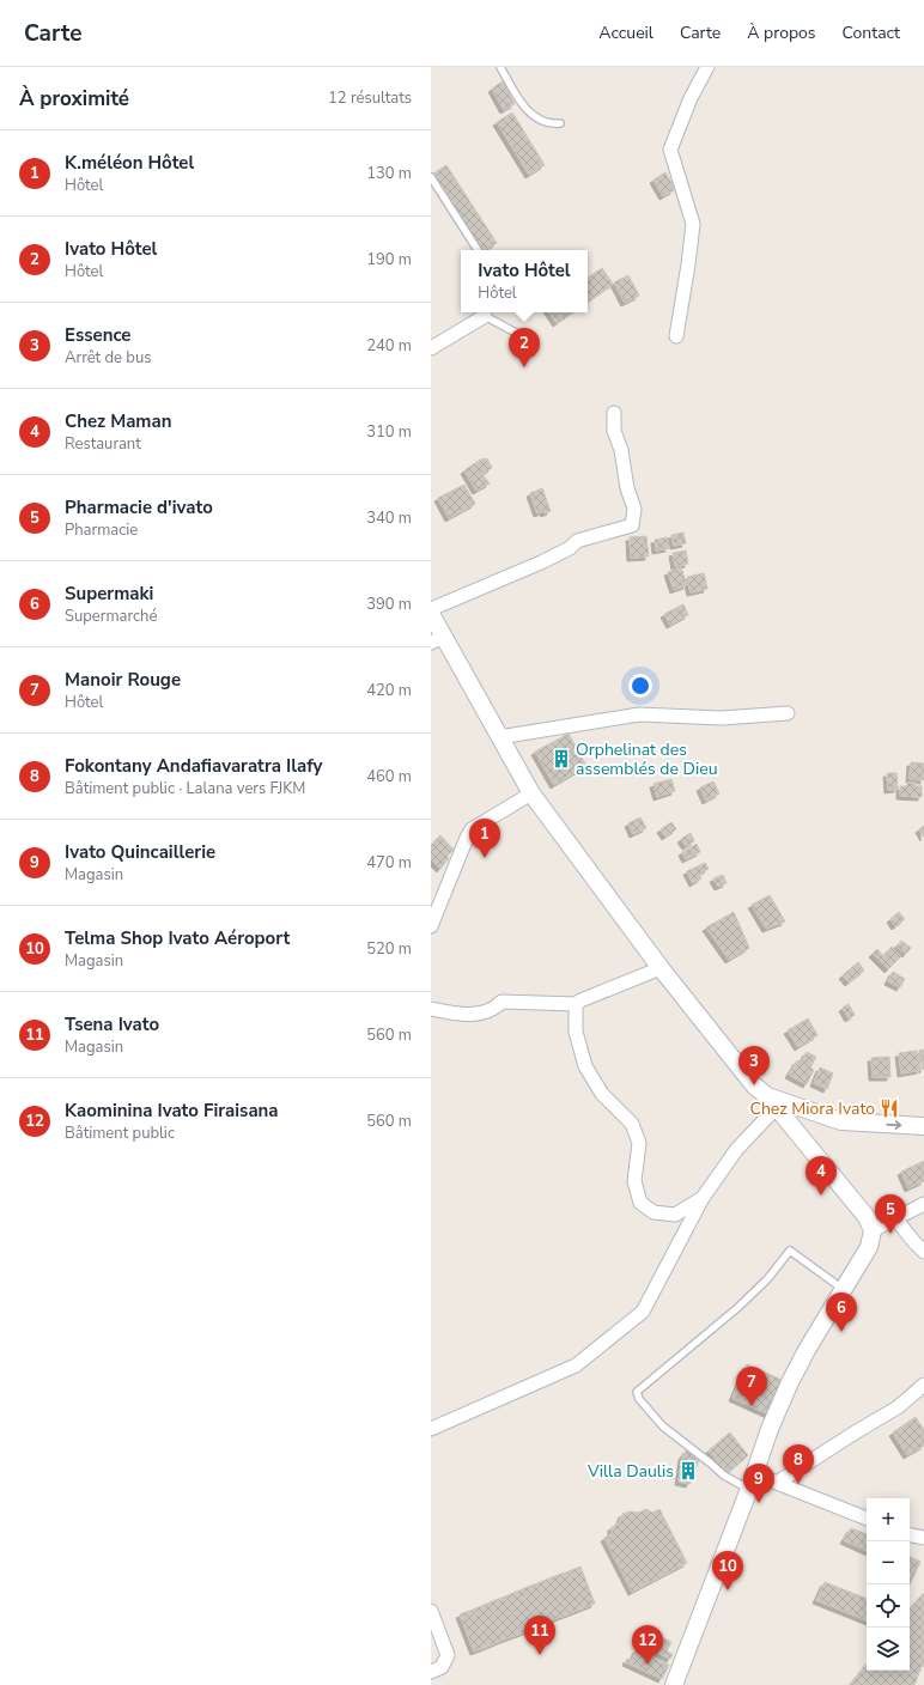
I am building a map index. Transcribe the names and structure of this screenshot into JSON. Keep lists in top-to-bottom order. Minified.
{"places":{"building":["Orphelinat des assemblés de Dieu","Villa Daulis"],"restaurant":["Chez Miora Ivato"]},"page":{"header":"Carte","nav":["Accueil","Carte","À propos","Contact"],"heading":["À proximité","12 résultats"],"list":[{"mark":"1","name":"K.méléon Hôtel","note":"Hôtel","value":"130 m"},{"mark":"2","name":"Ivato Hôtel","note":"Hôtel","value":"190 m"},{"mark":"3","name":"Essence","note":"Arrêt de bus","value":"240 m"},{"mark":"4","name":"Chez Maman","note":"Restaurant","value":"310 m"},{"mark":"5","name":"Pharmacie d'ivato","note":"Pharmacie","value":"340 m"},{"mark":"6","name":"Supermaki","note":"Supermarché","value":"390 m"},{"mark":"7","name":"Manoir Rouge","note":"Hôtel","value":"420 m"},{"mark":"8","name":"Fokontany Andafiavaratra Ilafy","note":"Bâtiment public · Lalana vers FJKM","value":"460 m"},{"mark":"9","name":"Ivato Quincaillerie","note":"Magasin","value":"470 m"},{"mark":"10","name":"Telma Shop Ivato Aéroport","note":"Magasin","value":"520 m"},{"mark":"11","name":"Tsena Ivato","note":"Magasin","value":"560 m"},{"mark":"12","name":"Kaominina Ivato Firaisana","note":"Bâtiment public","value":"560 m"}],"popup":["Ivato Hôtel","Hôtel"],"pins":["2","1","3","4","5","6","7","8","9","10","11","12"],"map_buttons":["+","−"]}}
